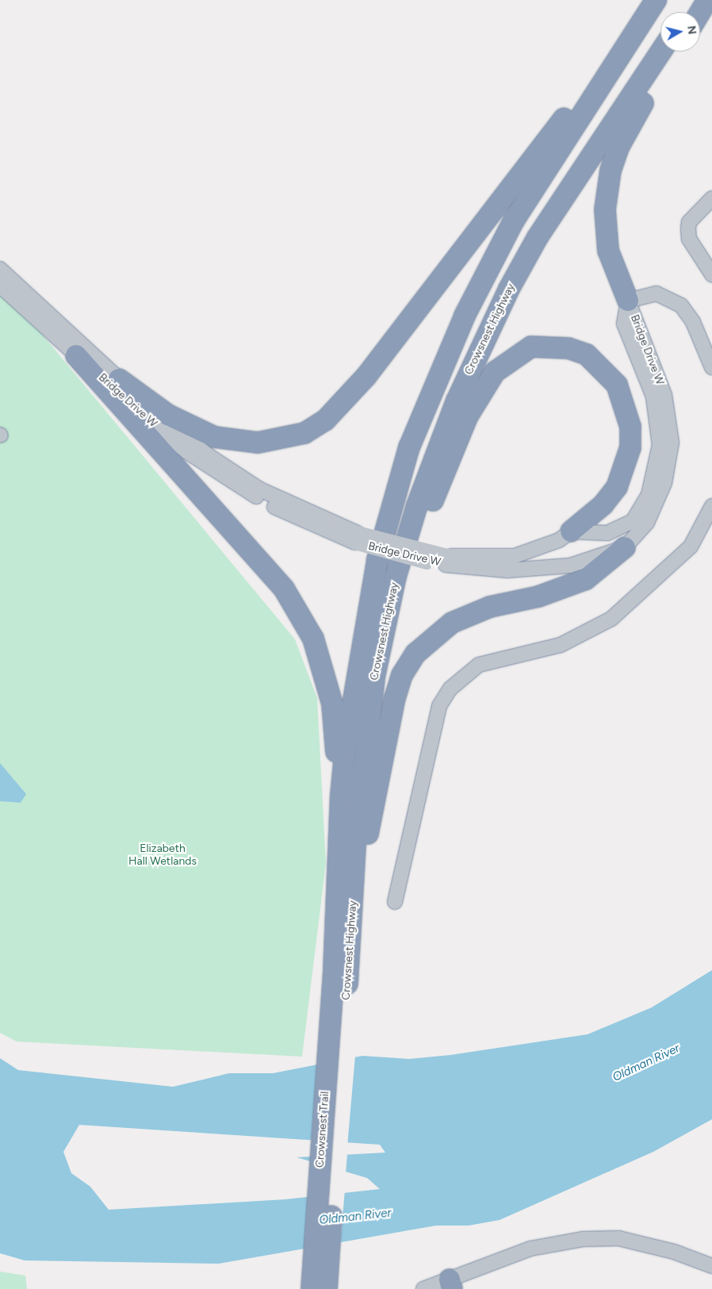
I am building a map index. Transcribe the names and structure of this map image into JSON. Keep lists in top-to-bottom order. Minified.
{"streets":{"highway":["Crowsnest Highway","Crowsnest Trail"],"street":["Bridge Drive W"]},"crossings":[["Crowsnest Highway","Crowsnest Trail"]],"water":["Oldman River"],"parks":["Elizabeth Hall Wetlands"],"north":"right"}
